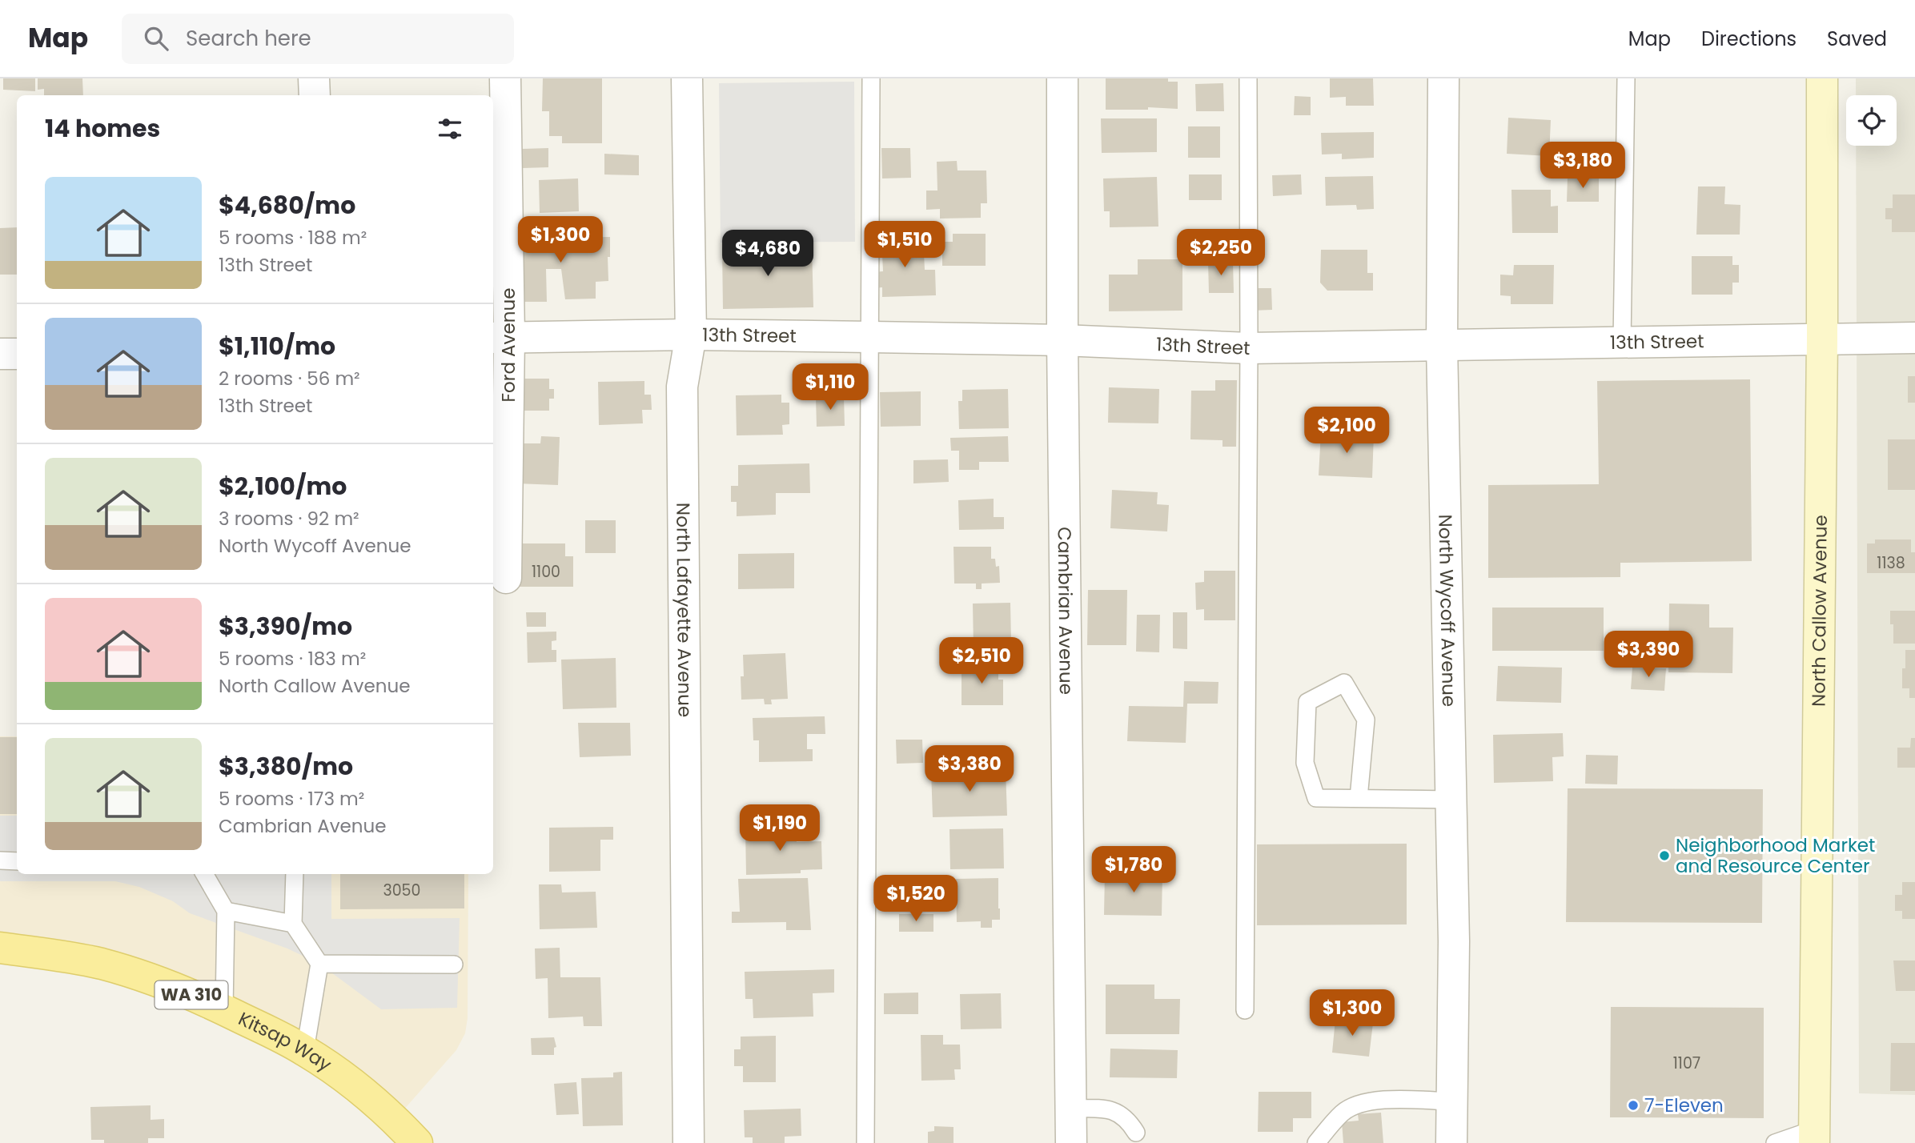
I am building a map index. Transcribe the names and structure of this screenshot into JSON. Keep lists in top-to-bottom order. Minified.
{"streets":{"main road":["WA 310","Kitsap Way"],"street":["13th Street","Ford Avenue","North Lafayette Avenue","Cambrian Avenue","North Wycoff Avenue","North Callow Avenue"]},"crossings":[["13th Street","Ford Avenue"],["13th Street","North Lafayette Avenue"],["13th Street","Cambrian Avenue"],["13th Street","North Wycoff Avenue"],["13th Street","North Callow Avenue"]],"places":["Neighborhood Market and Resource Center","7-Eleven"],"house_numbers":["1138","1100","3050","1107"],"page":{"header":"Map","search":"Search here","nav":["Map","Directions","Saved"],"heading":"14 homes","price":["$3,180","$1,300","$1,510","$2,250","$4,680","$1,110","$2,100","$3,390","$2,510","$3,380","$1,190","$1,780","$1,520","$1,300"],"list":[{"name":"$4,680/mo","note":"5 rooms · 188 m² · 13th Street"},{"name":"$1,110/mo","note":"2 rooms · 56 m² · 13th Street"},{"name":"$2,100/mo","note":"3 rooms · 92 m² · North Wycoff Avenue"},{"name":"$3,390/mo","note":"5 rooms · 183 m² · North Callow Avenue"},{"name":"$3,380/mo","note":"5 rooms · 173 m² · Cambrian Avenue"}]}}
